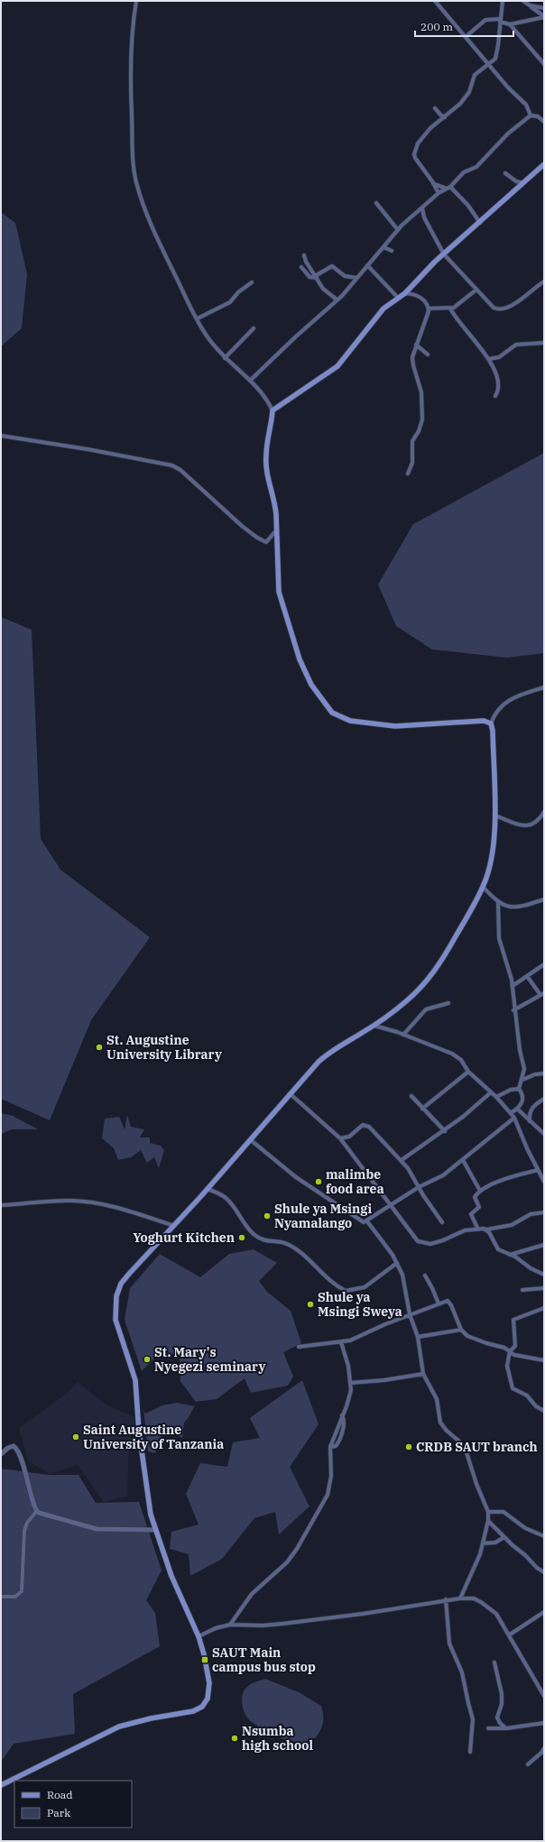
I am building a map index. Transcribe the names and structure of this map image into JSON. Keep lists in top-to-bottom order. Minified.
{"places":{"other":["St. Augustine University Library","malimbe food area","Shule ya Msingi Nyamalango","Yoghurt Kitchen","Shule ya Msingi Sweya","St. Mary's Nyegezi seminary","Saint Augustine University of Tanzania","CRDB SAUT branch","Nsumba high school"],"transit":["SAUT Main campus bus stop"]},"legend":["Road","Park"],"scale_bar":"200 m"}
